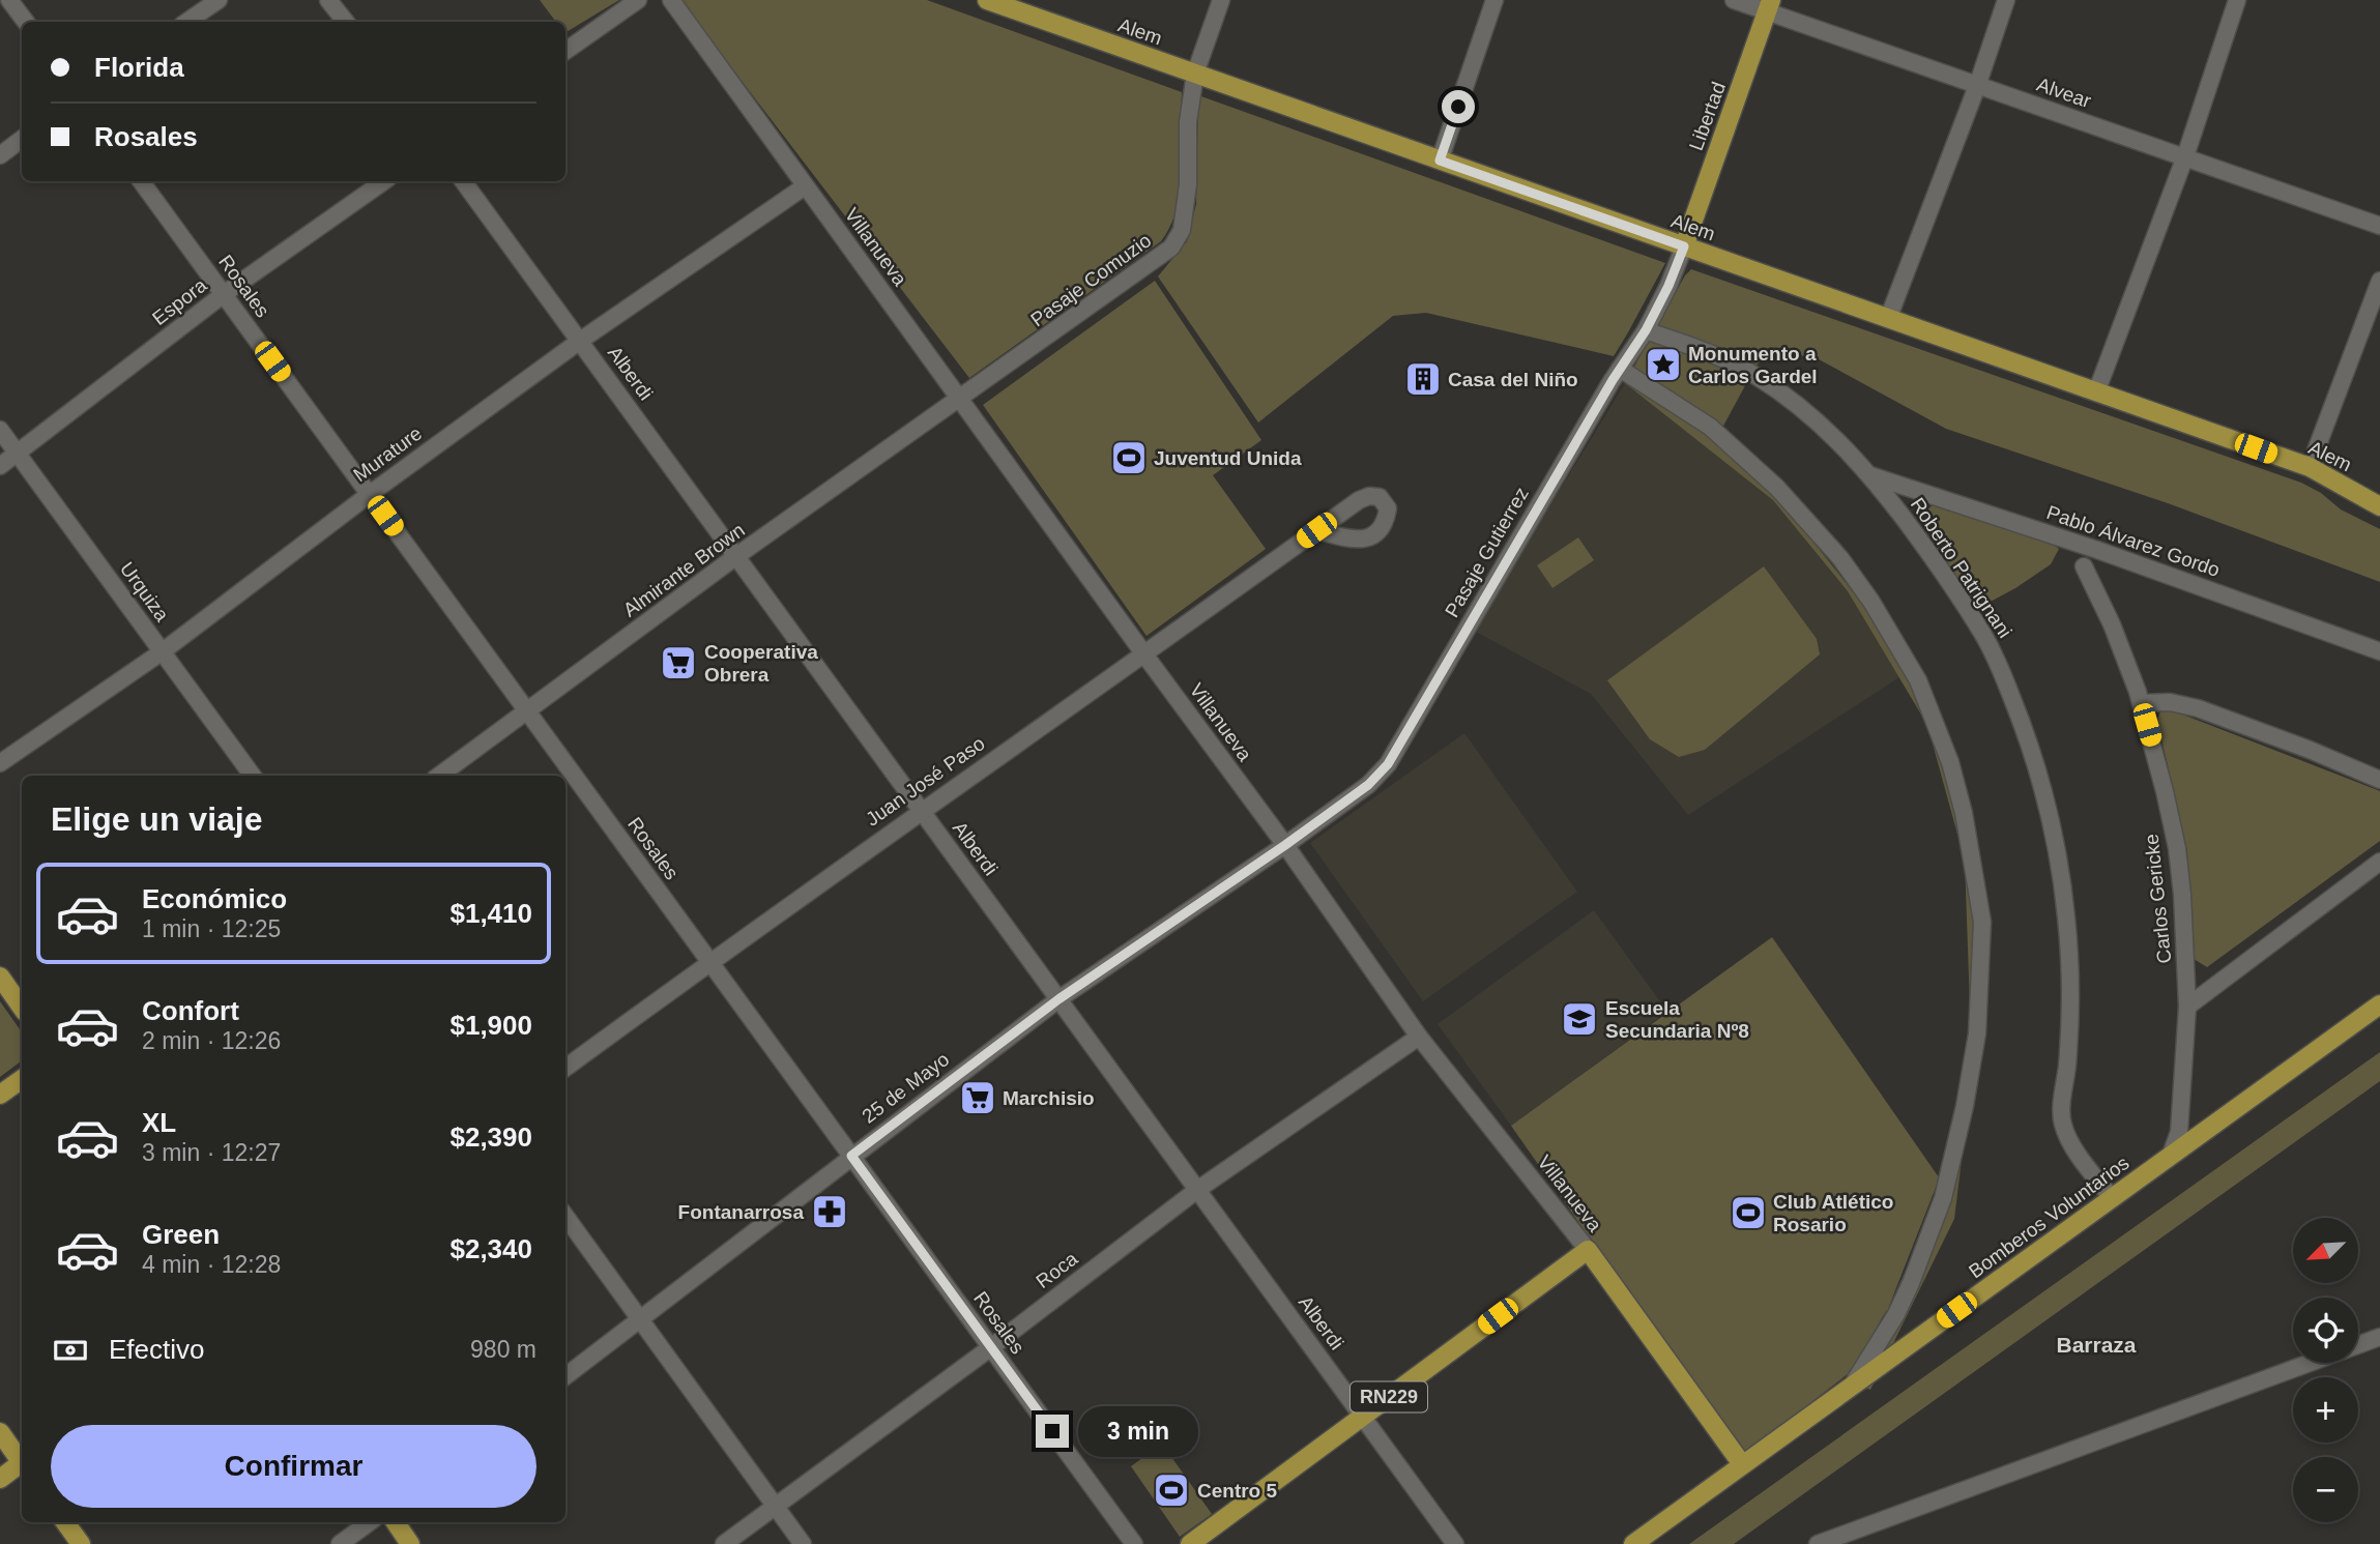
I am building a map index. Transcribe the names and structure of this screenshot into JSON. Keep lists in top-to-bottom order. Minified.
{"streets":{"main road":["Alem","Libertad","Villanueva","Bomberos Voluntarios","RN229"],"street":["Alvear","Pasaje Comuzio","Rosales","Espora","Alberdi","Murature","Pablo Álvarez Gordo","Pasaje Gutierrez","Roberto Patrignani","Almirante Brown","Urquiza","Juan José Paso","Carlos Gericke","25 de Mayo","Roca"]},"crossings":[["Alem","Libertad"],["Alem","Pasaje Comuzio"],["Alem","Pasaje Gutierrez"],["Alvear","Libertad"],["Libertad","Pasaje Gutierrez"],["Villanueva","Pasaje Comuzio"],["Villanueva","Murature"],["Villanueva","Pasaje Gutierrez"],["Villanueva","Almirante Brown"],["Villanueva","Juan José Paso"],["Villanueva","25 de Mayo"],["Villanueva","Bomberos Voluntarios"],["Villanueva","Roca"],["Villanueva","RN229"],["Pasaje Comuzio","Almirante Brown"],["Rosales","Espora"],["Rosales","Murature"],["Rosales","Almirante Brown"],["Rosales","Juan José Paso"],["Rosales","25 de Mayo"],["Rosales","Roca"],["Espora","Urquiza"],["Alberdi","Murature"],["Alberdi","Almirante Brown"],["Alberdi","Juan José Paso"],["Alberdi","25 de Mayo"],["Alberdi","Roca"],["Alberdi","RN229"],["Murature","Urquiza"],["Pablo Álvarez Gordo","Roberto Patrignani"],["Pasaje Gutierrez","Roberto Patrignani"],["Pasaje Gutierrez","25 de Mayo"],["Roberto Patrignani","Bomberos Voluntarios"],["Carlos Gericke","Bomberos Voluntarios"]],"districts":["Barraza"],"places":{"place":["Monumento a Carlos Gardel"],"building":["Casa del Niño"],"sports":["Juventud Unida","Club Atlético Rosario","Centro 5"],"supermarket":["Cooperativa Obrera","Marchisio"],"school or university":["Escuela Secundaria Nº8"],"pharmacy":["Fontanarrosa"]},"north":"bottom left","page":{"banner":["Florida","Rosales"],"heading":"Elige un viaje","list":[{"name":"Económico","note":"1 min · 12:25","value":"$1,410"},{"name":"Confort","note":"2 min · 12:26","value":"$1,900"},{"name":"XL","note":"3 min · 12:27","value":"$2,390"},{"name":"Green","note":"4 min · 12:28","value":"$2,340"}],"map_buttons":["+","−"],"pay":["Efectivo","980 m"],"bubble":"3 min","buttons":"Confirmar"}}
